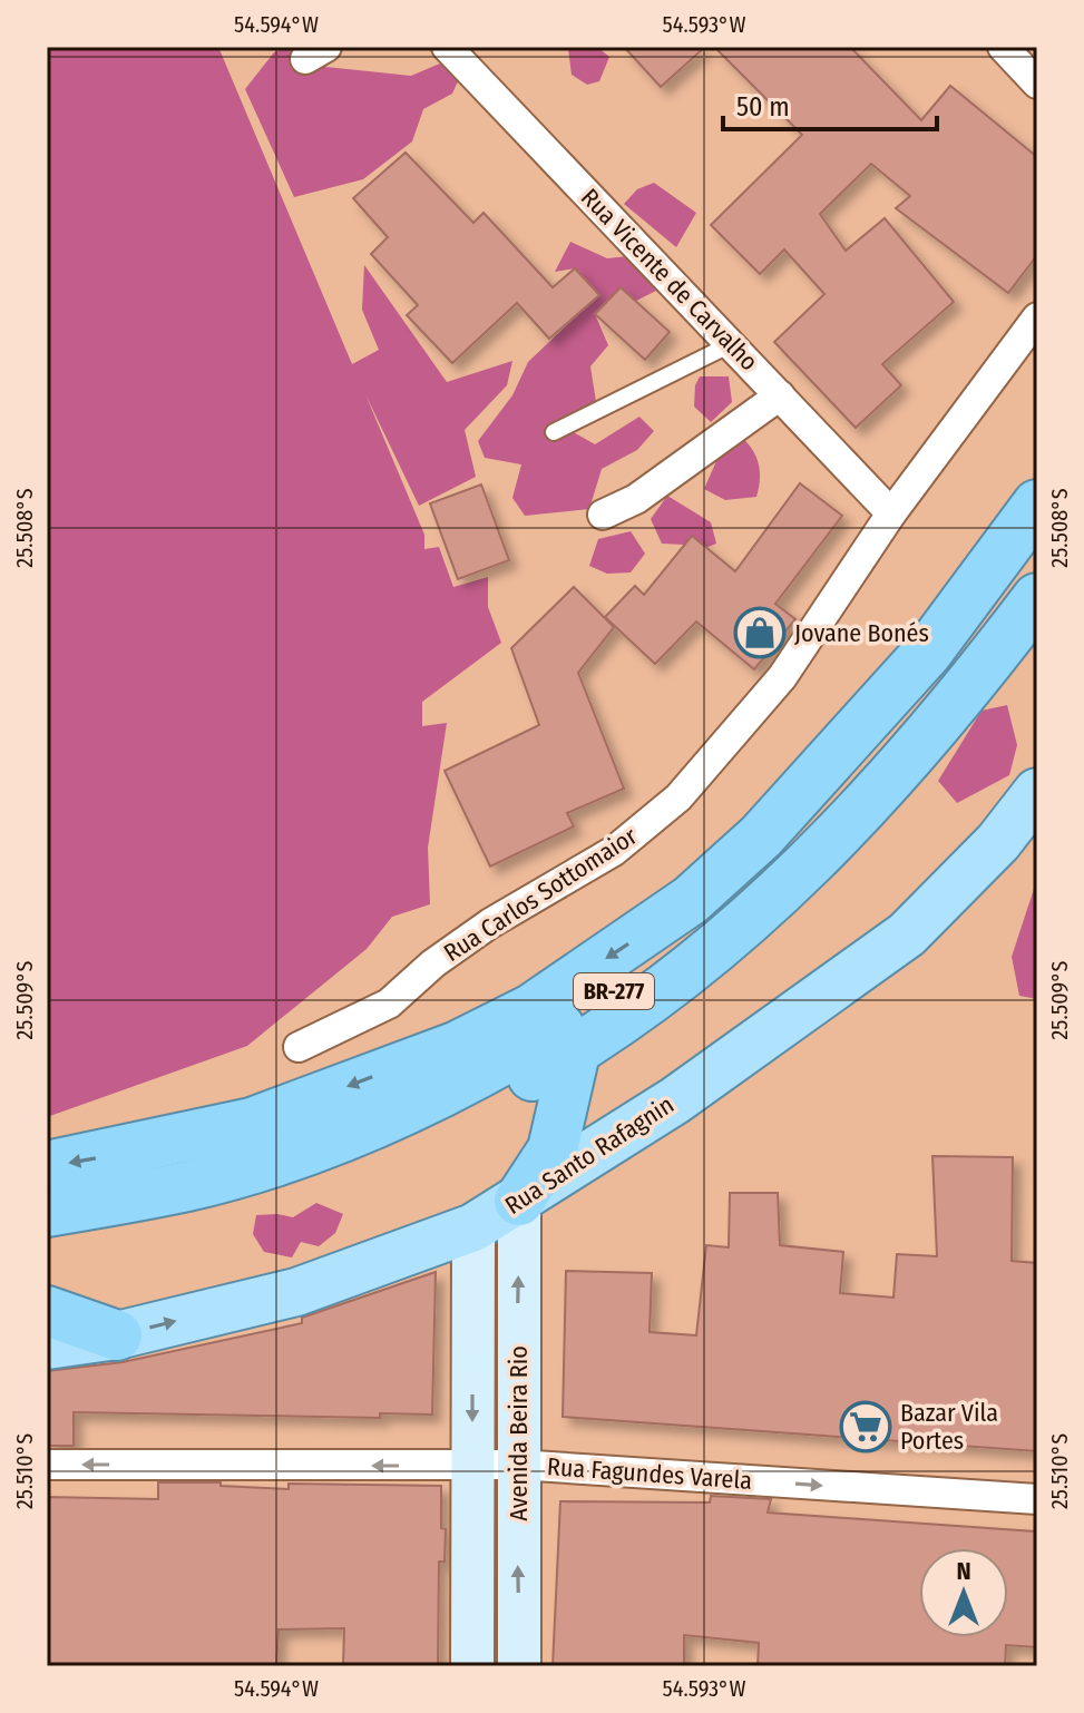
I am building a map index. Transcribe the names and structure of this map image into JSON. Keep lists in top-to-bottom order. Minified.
{"streets":{"highway":["BR-277"],"main road":["Rua Santo Rafagnin","Avenida Beira Rio"],"street":["Rua Vicente de Carvalho","Rua Carlos Sottomaior","Rua Fagundes Varela"]},"crossings":[["Rua Vicente de Carvalho","Rua Carlos Sottomaior"],["Rua Santo Rafagnin","Avenida Beira Rio"],["Avenida Beira Rio","Rua Fagundes Varela"]],"places":{"shop":["Jovane Bonés"],"supermarket":["Bazar Vila Portes"]},"scale_bar":"50 m","north":"top","coordinates":["54.594°W","54.593°W","25.508°S","25.509°S","25.510°S"]}
